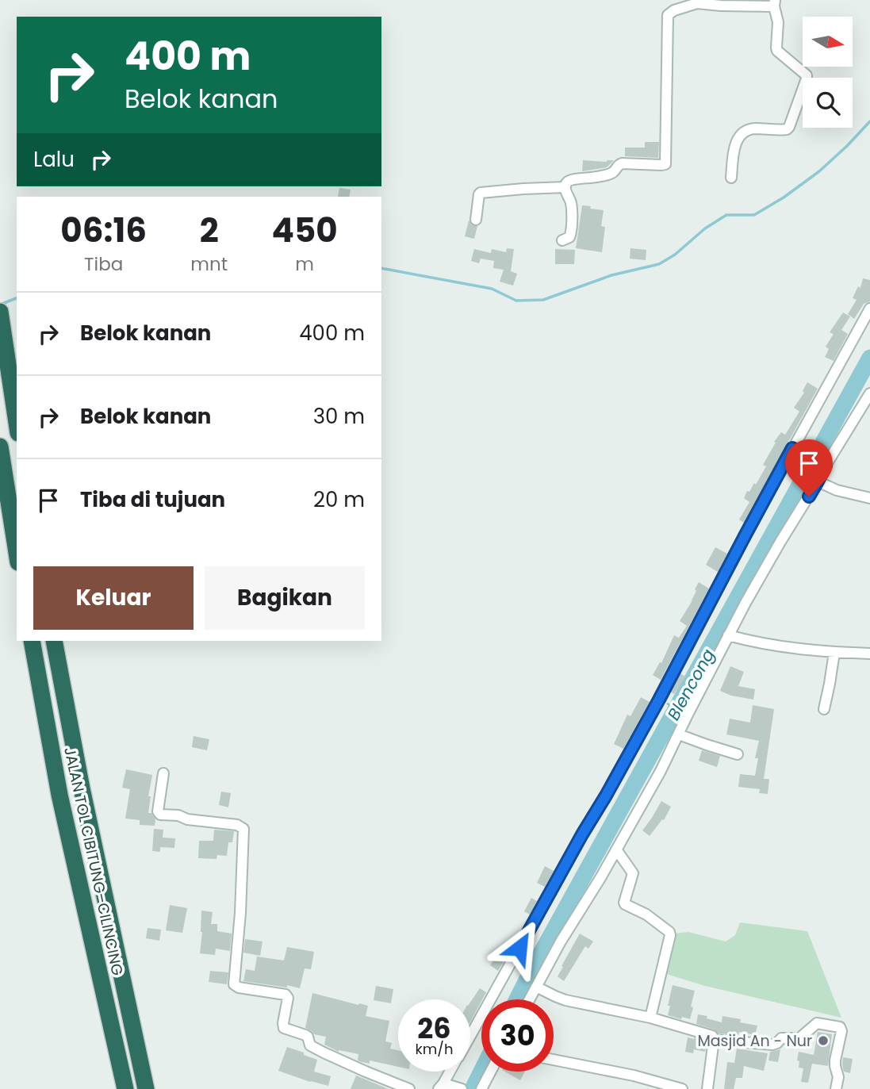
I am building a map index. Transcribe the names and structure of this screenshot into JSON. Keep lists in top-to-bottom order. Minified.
{"streets":{"highway":["JALAN TOL CIBITUNG–CILINCING"]},"water":["Blencong"],"places":["Masjid An - Nur"],"north":"right","page":{"turn":["400 m","Belok kanan"],"then":"Lalu","eta":["06:16","Tiba","2","mnt","450","m"],"list":[{"name":"Belok kanan","value":"400 m"},{"name":"Belok kanan","value":"30 m"},{"name":"Tiba di tujuan","value":"20 m"}],"buttons":["Keluar","Bagikan"],"speed":"26 km/h","limit":"30"}}
